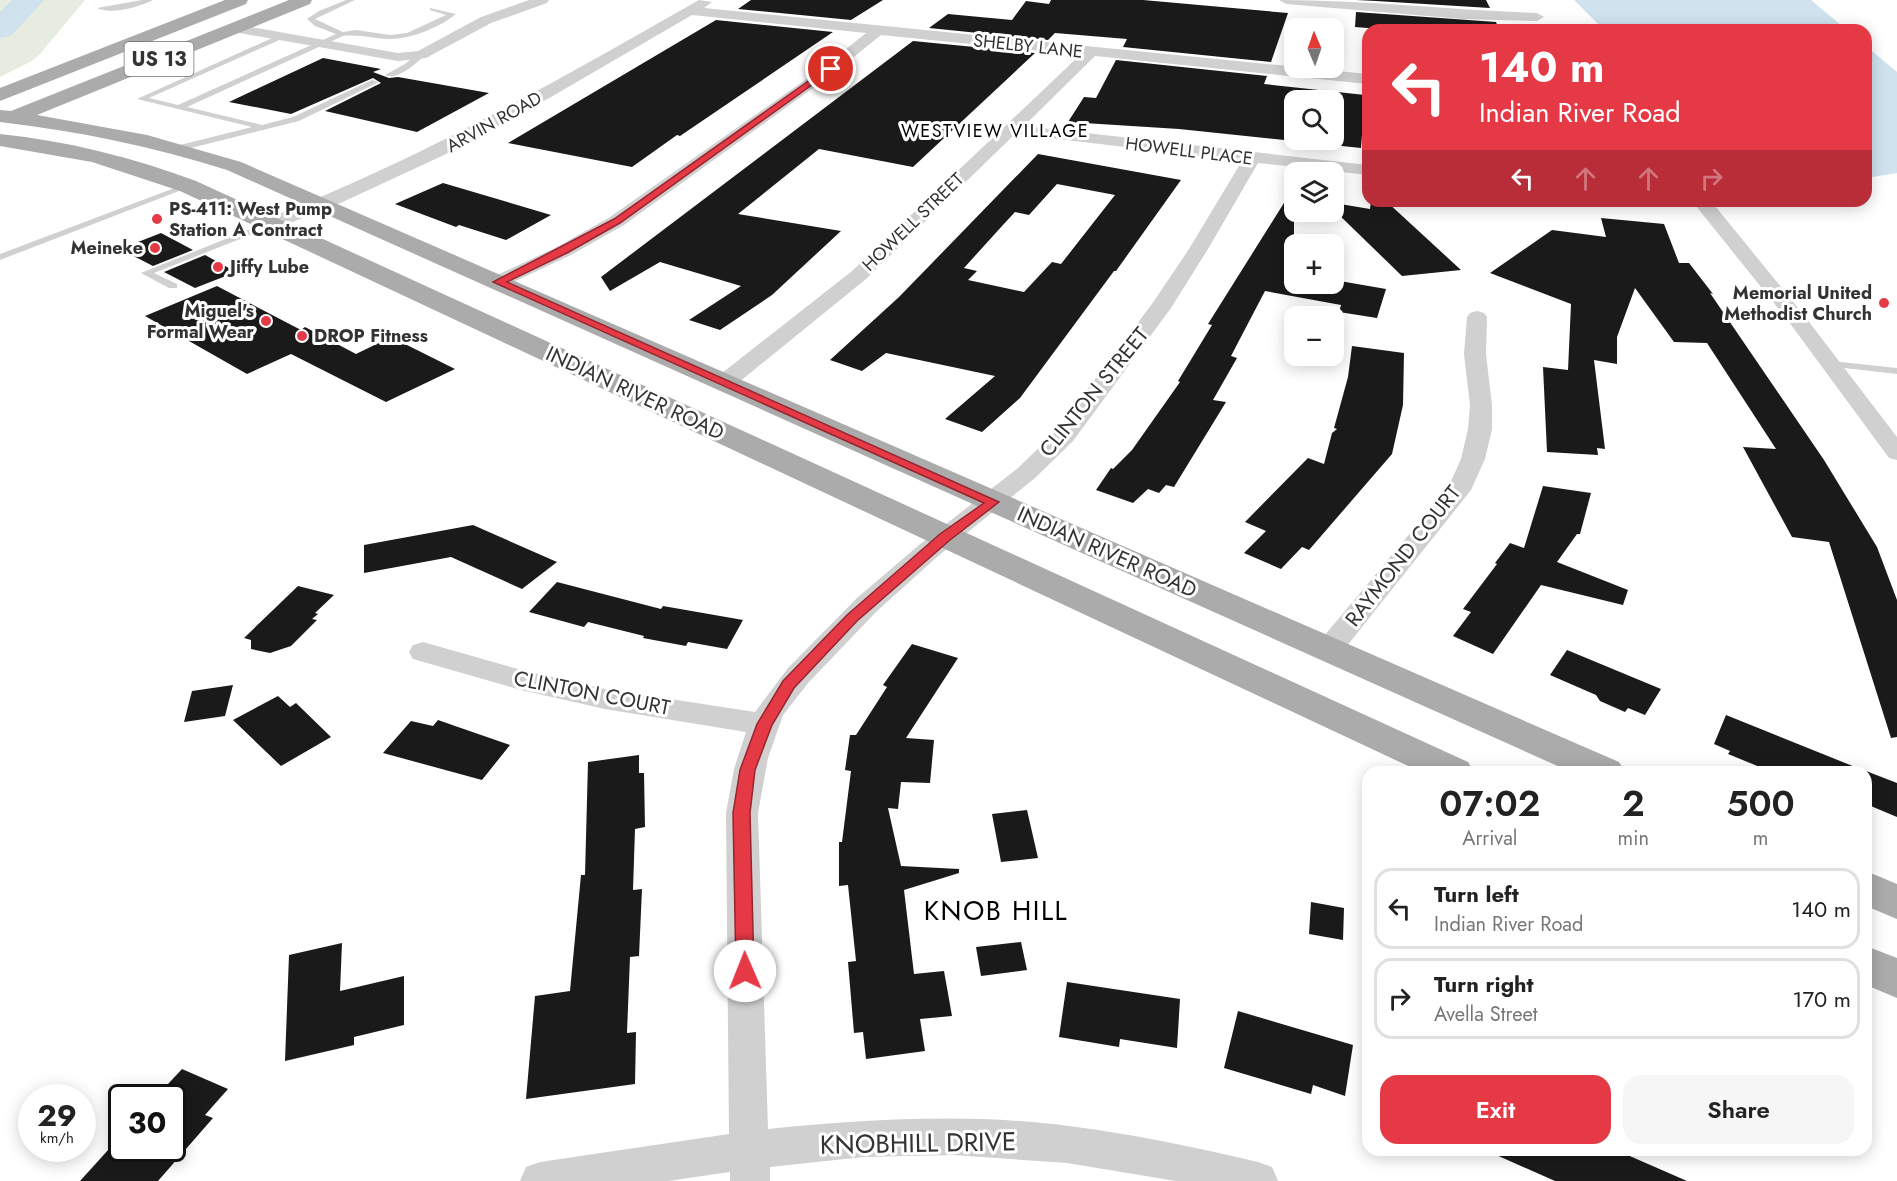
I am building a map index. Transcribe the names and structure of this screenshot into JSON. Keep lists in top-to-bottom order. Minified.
{"streets":{"main road":["US 13","INDIAN RIVER ROAD"],"street":["SHELBY LANE","ARVIN ROAD","HOWELL PLACE","HOWELL STREET","CLINTON STREET","RAYMOND COURT","CLINTON COURT","KNOBHILL DRIVE"]},"crossings":[["SHELBY LANE","ARVIN ROAD"],["SHELBY LANE","HOWELL STREET"],["US 13","INDIAN RIVER ROAD"],["ARVIN ROAD","INDIAN RIVER ROAD"],["HOWELL PLACE","HOWELL STREET"],["HOWELL PLACE","CLINTON STREET"],["HOWELL STREET","INDIAN RIVER ROAD"],["CLINTON STREET","INDIAN RIVER ROAD"],["CLINTON STREET","CLINTON COURT"],["CLINTON STREET","KNOBHILL DRIVE"],["INDIAN RIVER ROAD","RAYMOND COURT"]],"districts":["WESTVIEW VILLAGE","KNOB HILL"],"places":["PS-411: West Pump Station A Contract","Meineke","Jiffy Lube","Memorial United Methodist Church","Miguel's Formal Wear","DROP Fitness"],"north":"top","page":{"map_buttons":["+","−"],"turn":["140 m","Indian River Road"],"eta":["07:02","Arrival","2","min","500","m"],"list":[{"name":"Turn left","note":"Indian River Road","value":"140 m"},{"name":"Turn right","note":"Avella Street","value":"170 m"}],"buttons":["Exit","Share"],"speed":"29 km/h","limit":"30"}}
